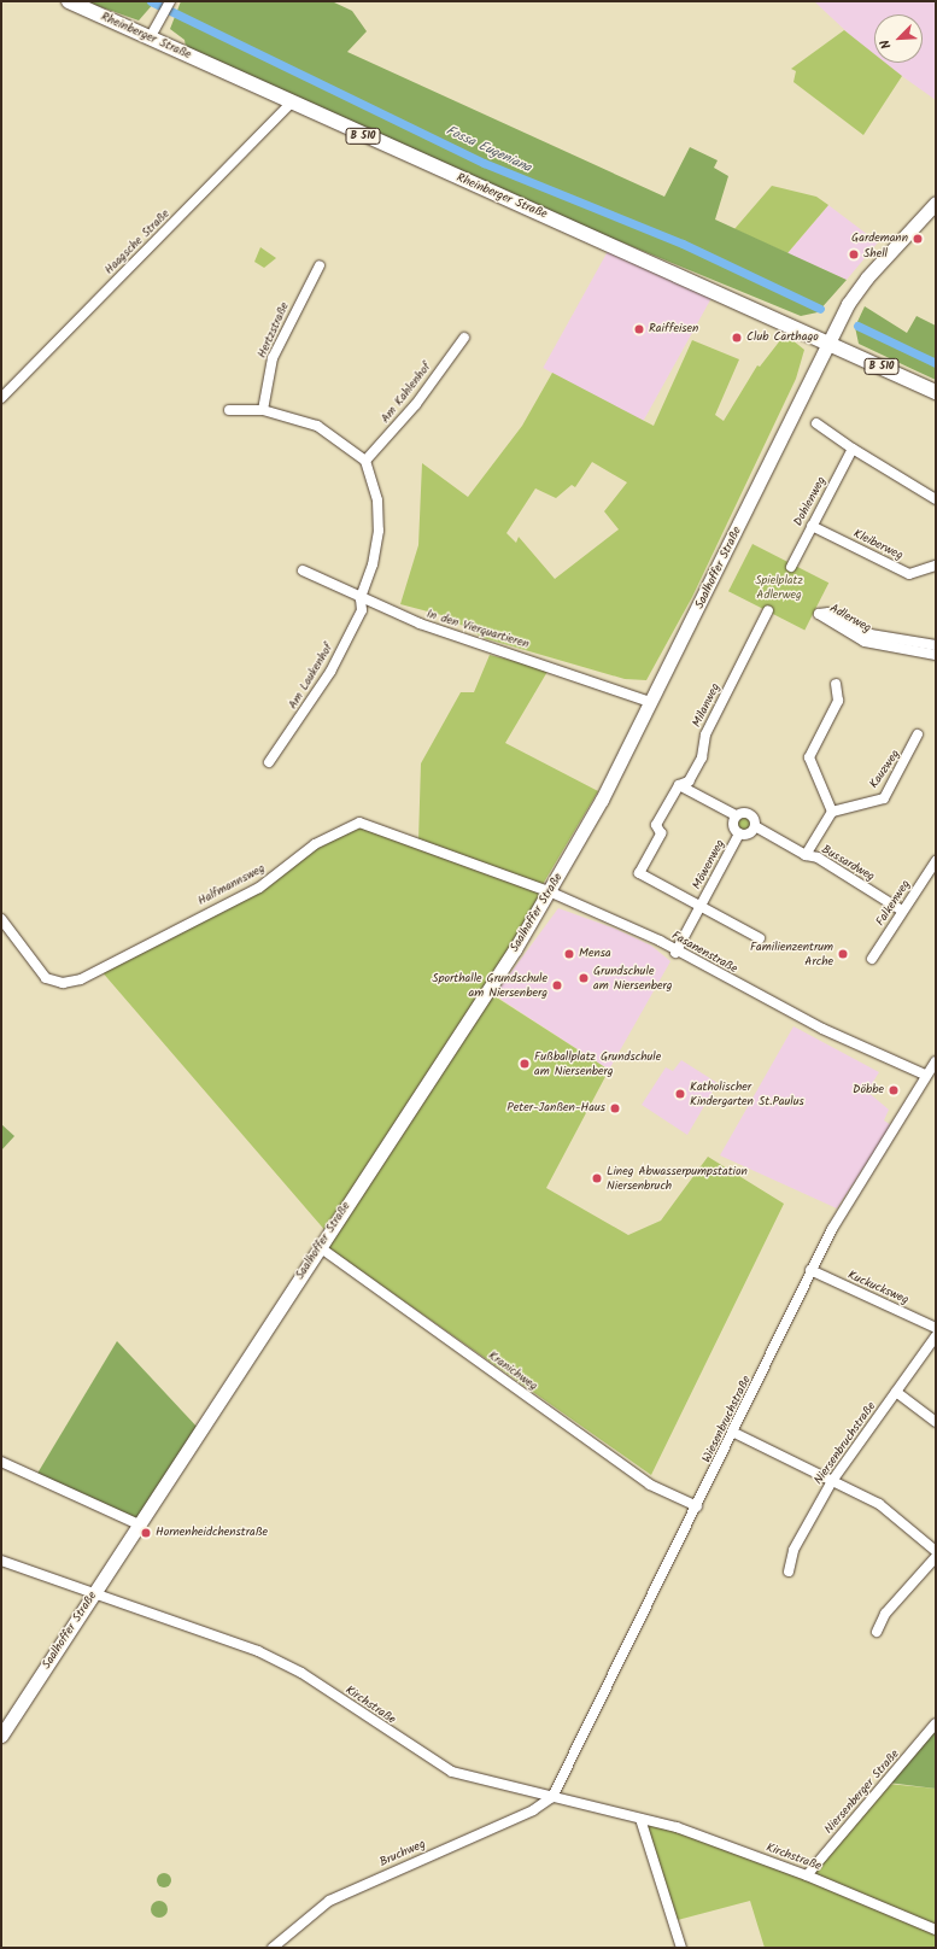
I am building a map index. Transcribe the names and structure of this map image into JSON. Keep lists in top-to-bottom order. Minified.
{"streets":{"main road":["Rheinberger Straße","B 510","Saalhoffer Straße"],"street":["Haagsche Straße","Hertzstraße","Am Kahlenhof","Dohlenweg","Kleiberweg","Adlerweg","In den Vierquartieren","Am Laukenhof","Milanweg","Kauzweg","Bussardweg","Möwenweg","Halfmannsweg","Falkenweg","Fasanenstraße","Kuckucksweg","Kranichweg","Wiesenbruchstraße","Niersenbruchstraße","Kirchstraße","Niersenberger Straße","Bruchweg"]},"crossings":[["Rheinberger Straße","Haagsche Straße"],["Rheinberger Straße","Saalhoffer Straße"],["Am Kahlenhof","Am Laukenhof"],["Dohlenweg","Kleiberweg"],["Saalhoffer Straße","In den Vierquartieren"],["Saalhoffer Straße","Halfmannsweg"],["Saalhoffer Straße","Fasanenstraße"],["Saalhoffer Straße","Kranichweg"],["Saalhoffer Straße","Kirchstraße"],["In den Vierquartieren","Am Laukenhof"],["Milanweg","Möwenweg"],["Bussardweg","Möwenweg"],["Bussardweg","Falkenweg"],["Möwenweg","Fasanenstraße"],["Halfmannsweg","Fasanenstraße"],["Fasanenstraße","Wiesenbruchstraße"],["Kuckucksweg","Wiesenbruchstraße"],["Kranichweg","Wiesenbruchstraße"],["Wiesenbruchstraße","Kirchstraße"],["Wiesenbruchstraße","Bruchweg"],["Kirchstraße","Niersenberger Straße"],["Kirchstraße","Bruchweg"]],"water":["Fossa Eugeniana"],"parks":["Spielplatz Adlerweg"],"places":["Gardemann","Shell","Raiffeisen","Club Carthago","Mensa","Familienzentrum Arche","Grundschule am Niersenberg","Sporthalle Grundschule am Niersenberg","Fußballplatz Grundschule am Niersenberg","Döbbe","Katholischer Kindergarten St.Paulus","Peter-Janßen-Haus","Lineg Abwasserpumpstation Niersenbruch","Hornenheidchenstraße"],"north":"bottom left"}
